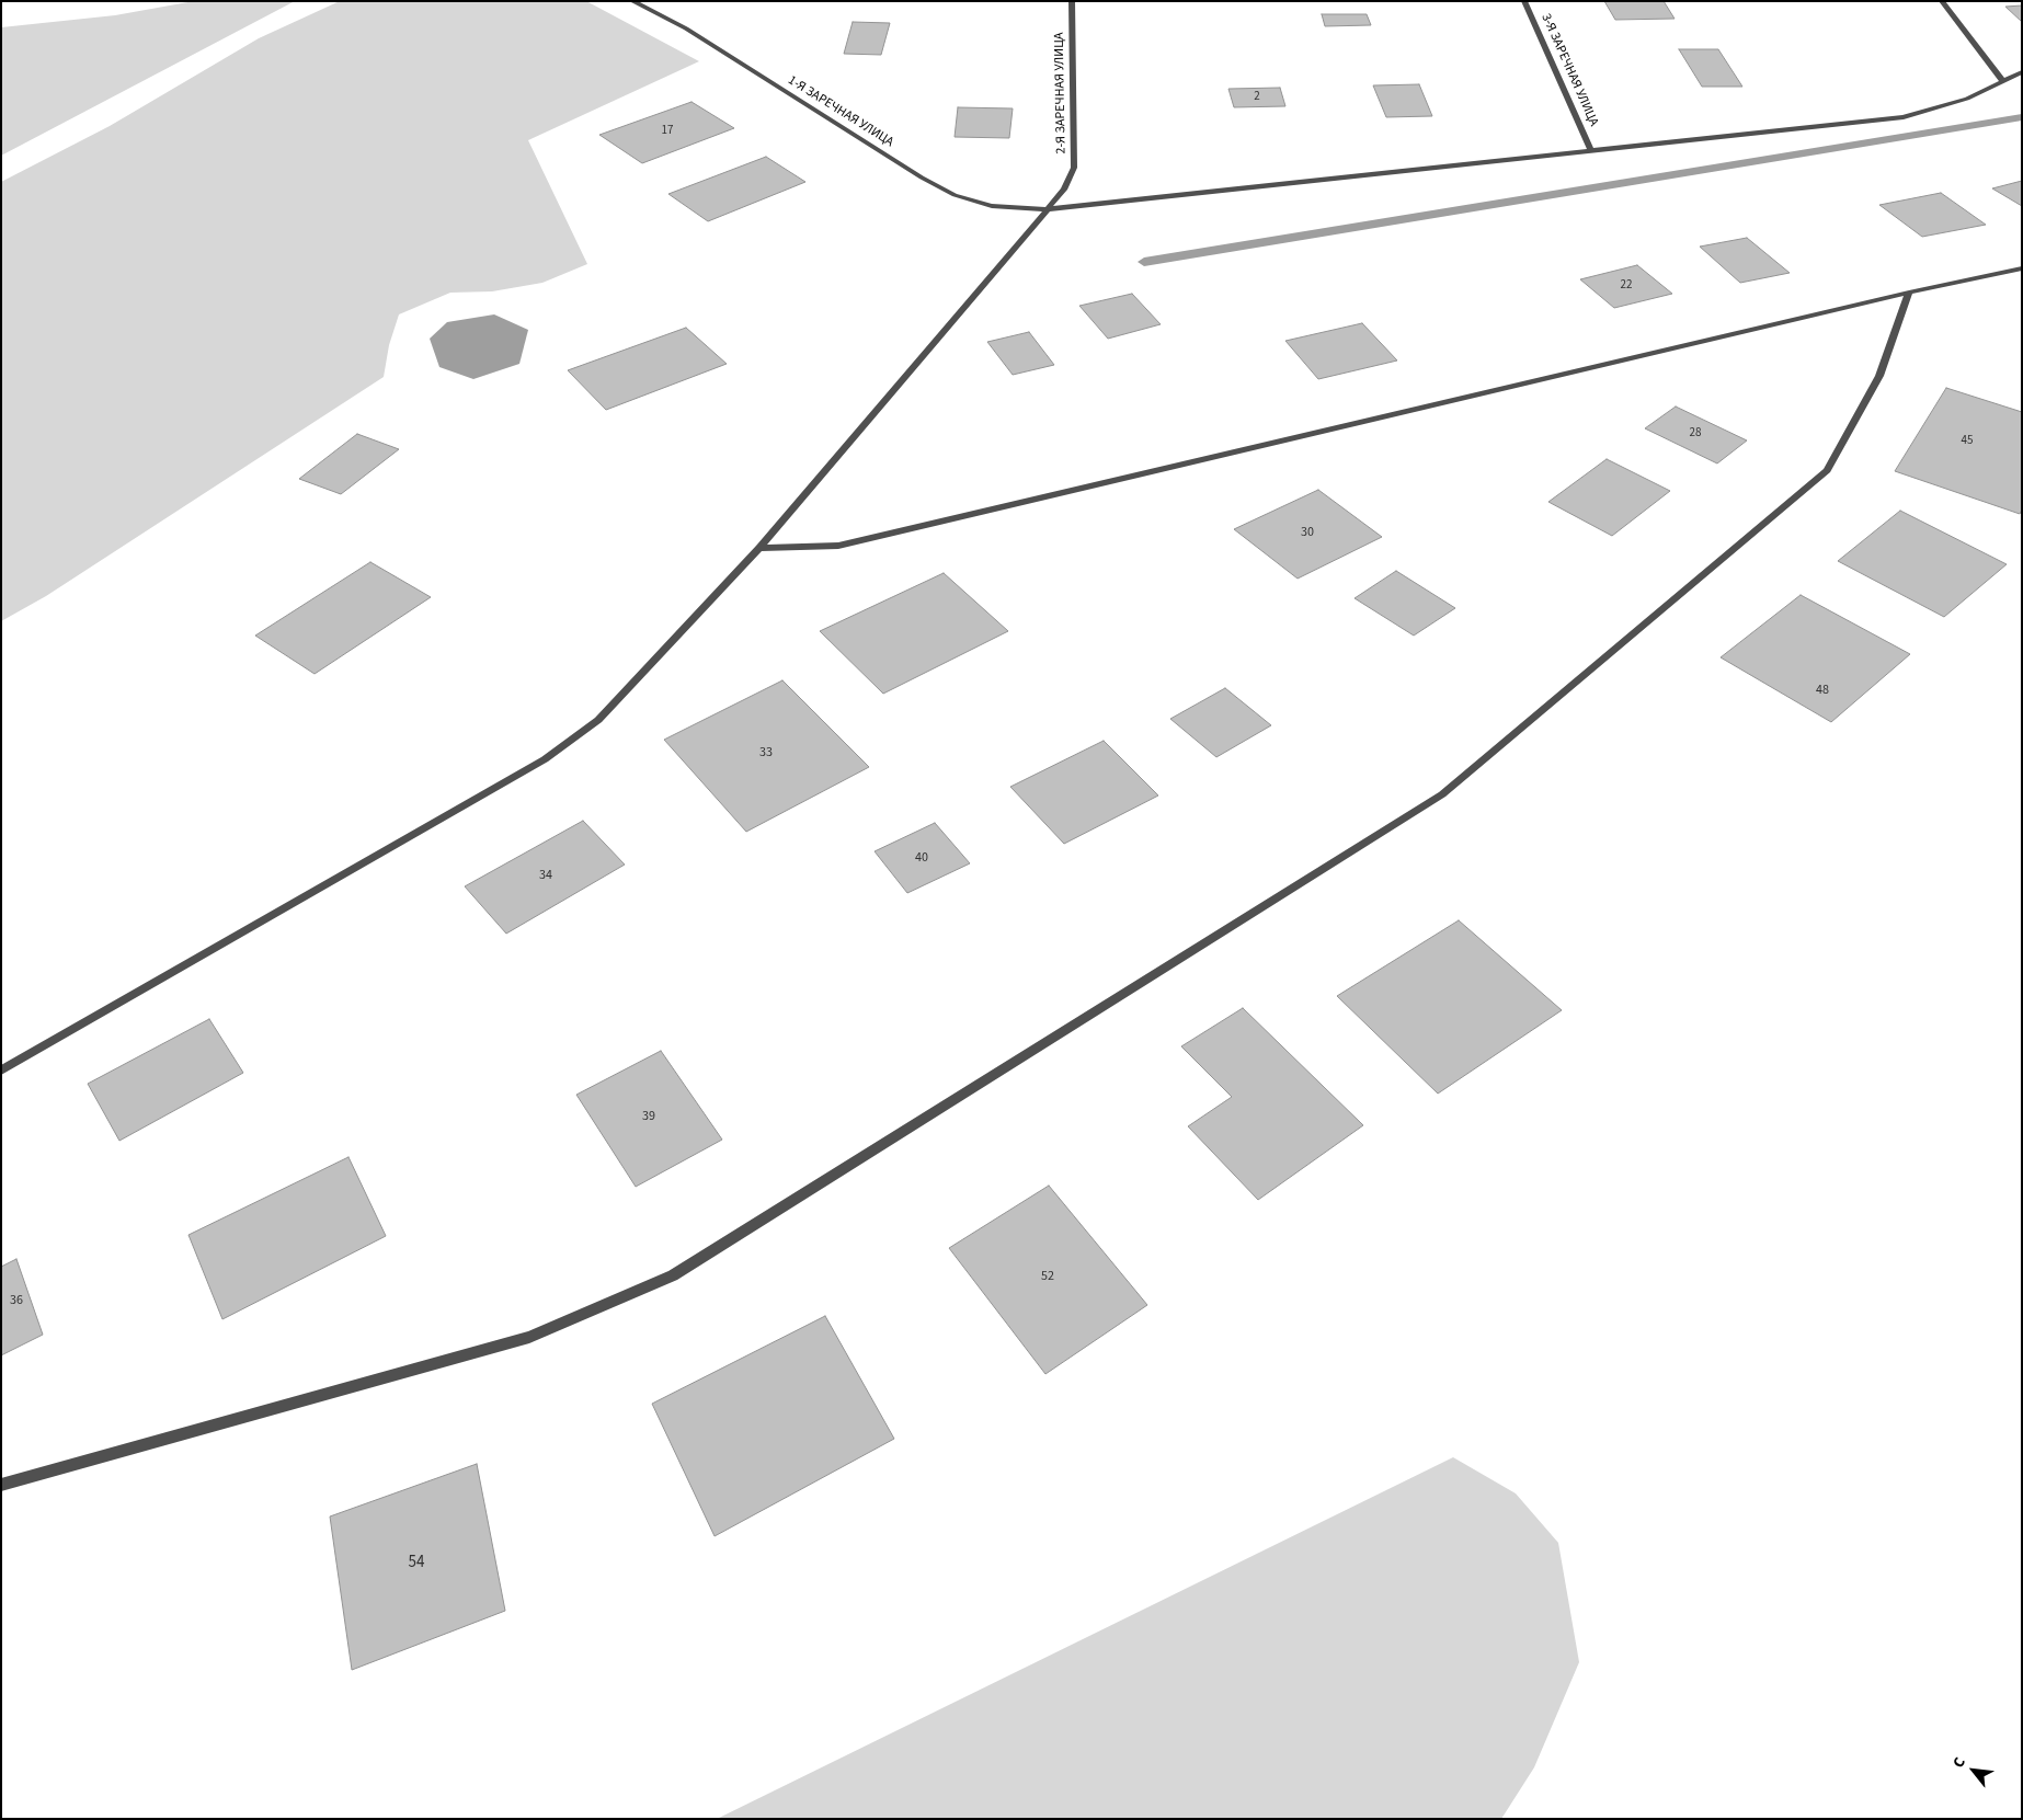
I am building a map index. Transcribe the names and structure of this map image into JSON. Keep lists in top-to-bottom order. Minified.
{"streets":{"street":["3-Я ЗАРЕЧНАЯ УЛИЦА","2-Я ЗАРЕЧНАЯ УЛИЦА","1-Я ЗАРЕЧНАЯ УЛИЦА"]},"crossings":[["3-Я ЗАРЕЧНАЯ УЛИЦА","1-Я ЗАРЕЧНАЯ УЛИЦА"],["2-Я ЗАРЕЧНАЯ УЛИЦА","1-Я ЗАРЕЧНАЯ УЛИЦА"]],"house_numbers":["2","17","22","28","45","30","48","33","40","34","39","52","36","54"],"north":"top left"}
